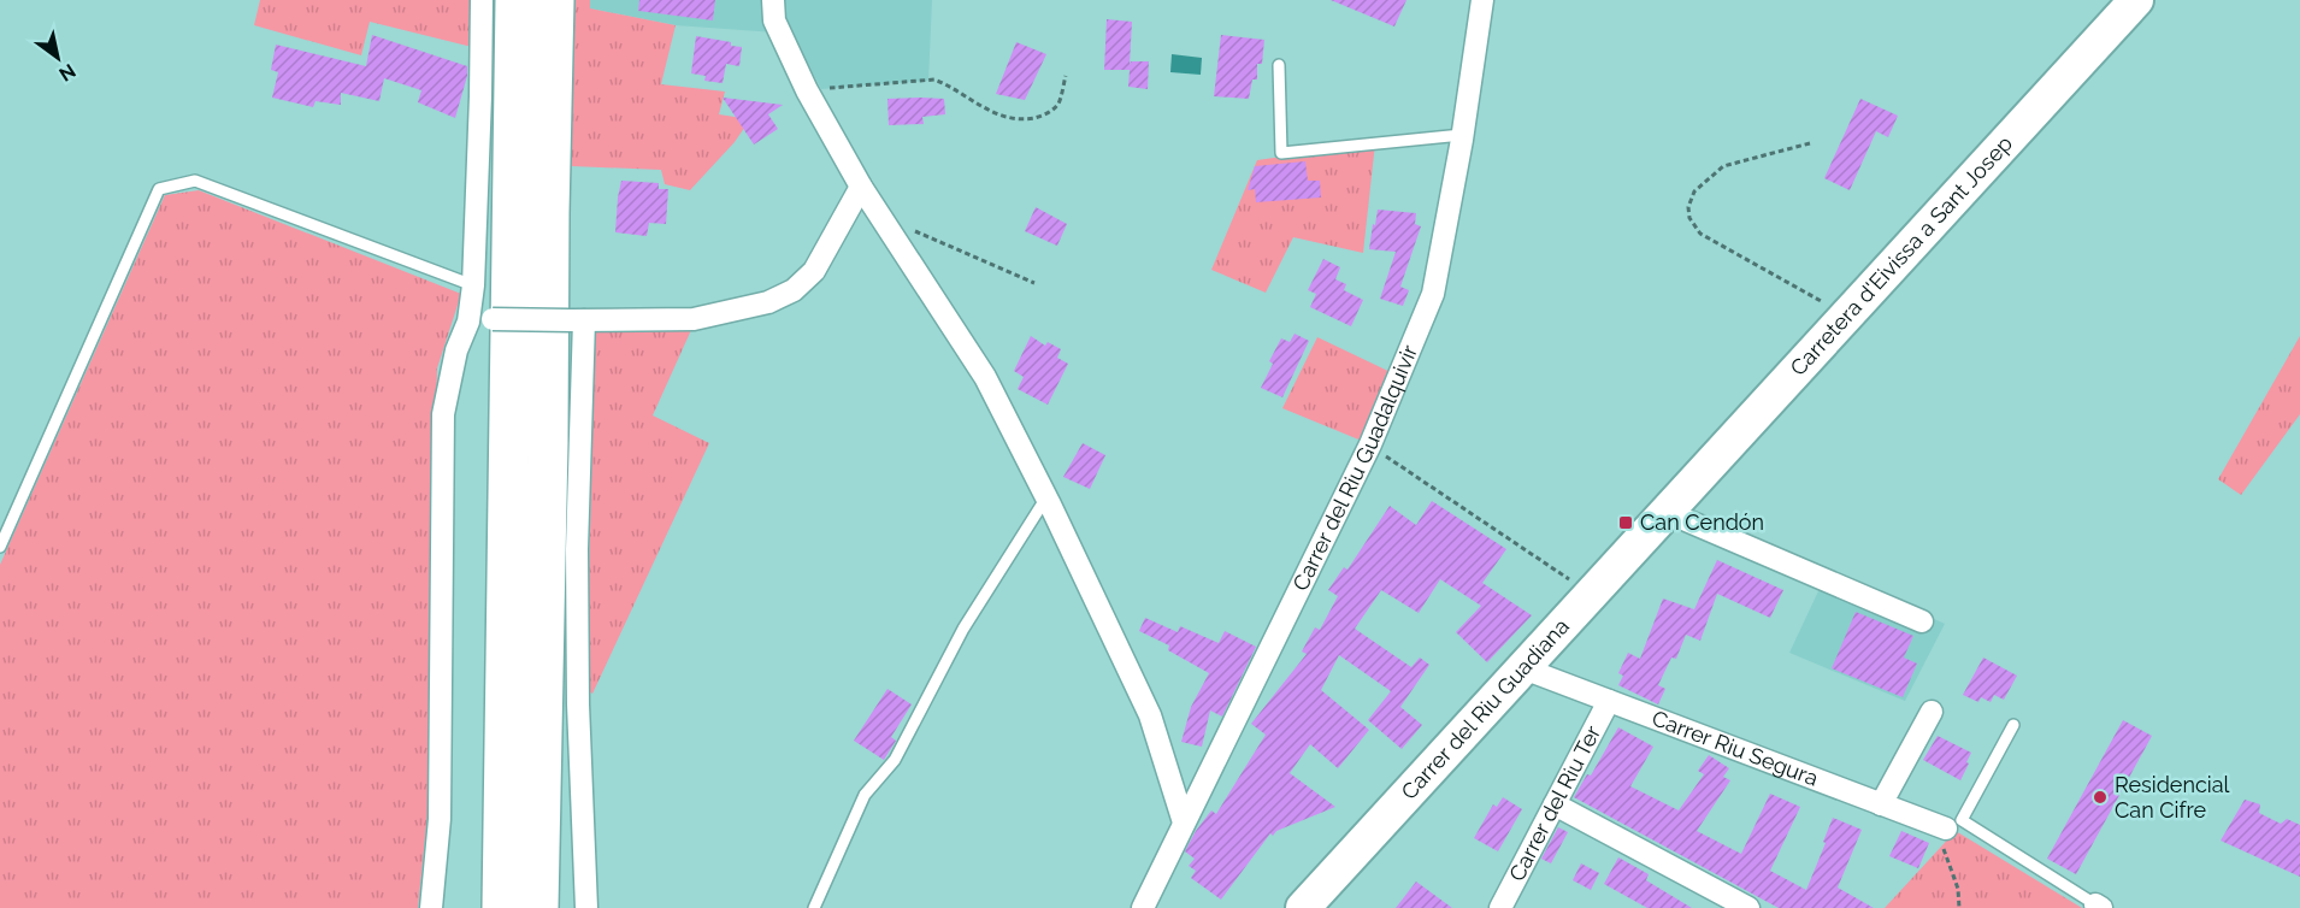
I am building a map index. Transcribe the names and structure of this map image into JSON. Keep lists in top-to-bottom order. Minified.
{"streets":{"main road":["Carretera d'Eivissa a Sant Josep","Carrer del Riu Guadiana"],"street":["Carrer del Riu Guadalquivir","Carrer Riu Segura","Carrer del Riu Ter"]},"crossings":[["Carretera d'Eivissa a Sant Josep","Carrer del Riu Guadiana"],["Carrer del Riu Guadiana","Carrer Riu Segura"],["Carrer Riu Segura","Carrer del Riu Ter"]],"places":{"transit":["Can Cendón"],"other":["Residencial Can Cifre"]},"north":"bottom right"}
